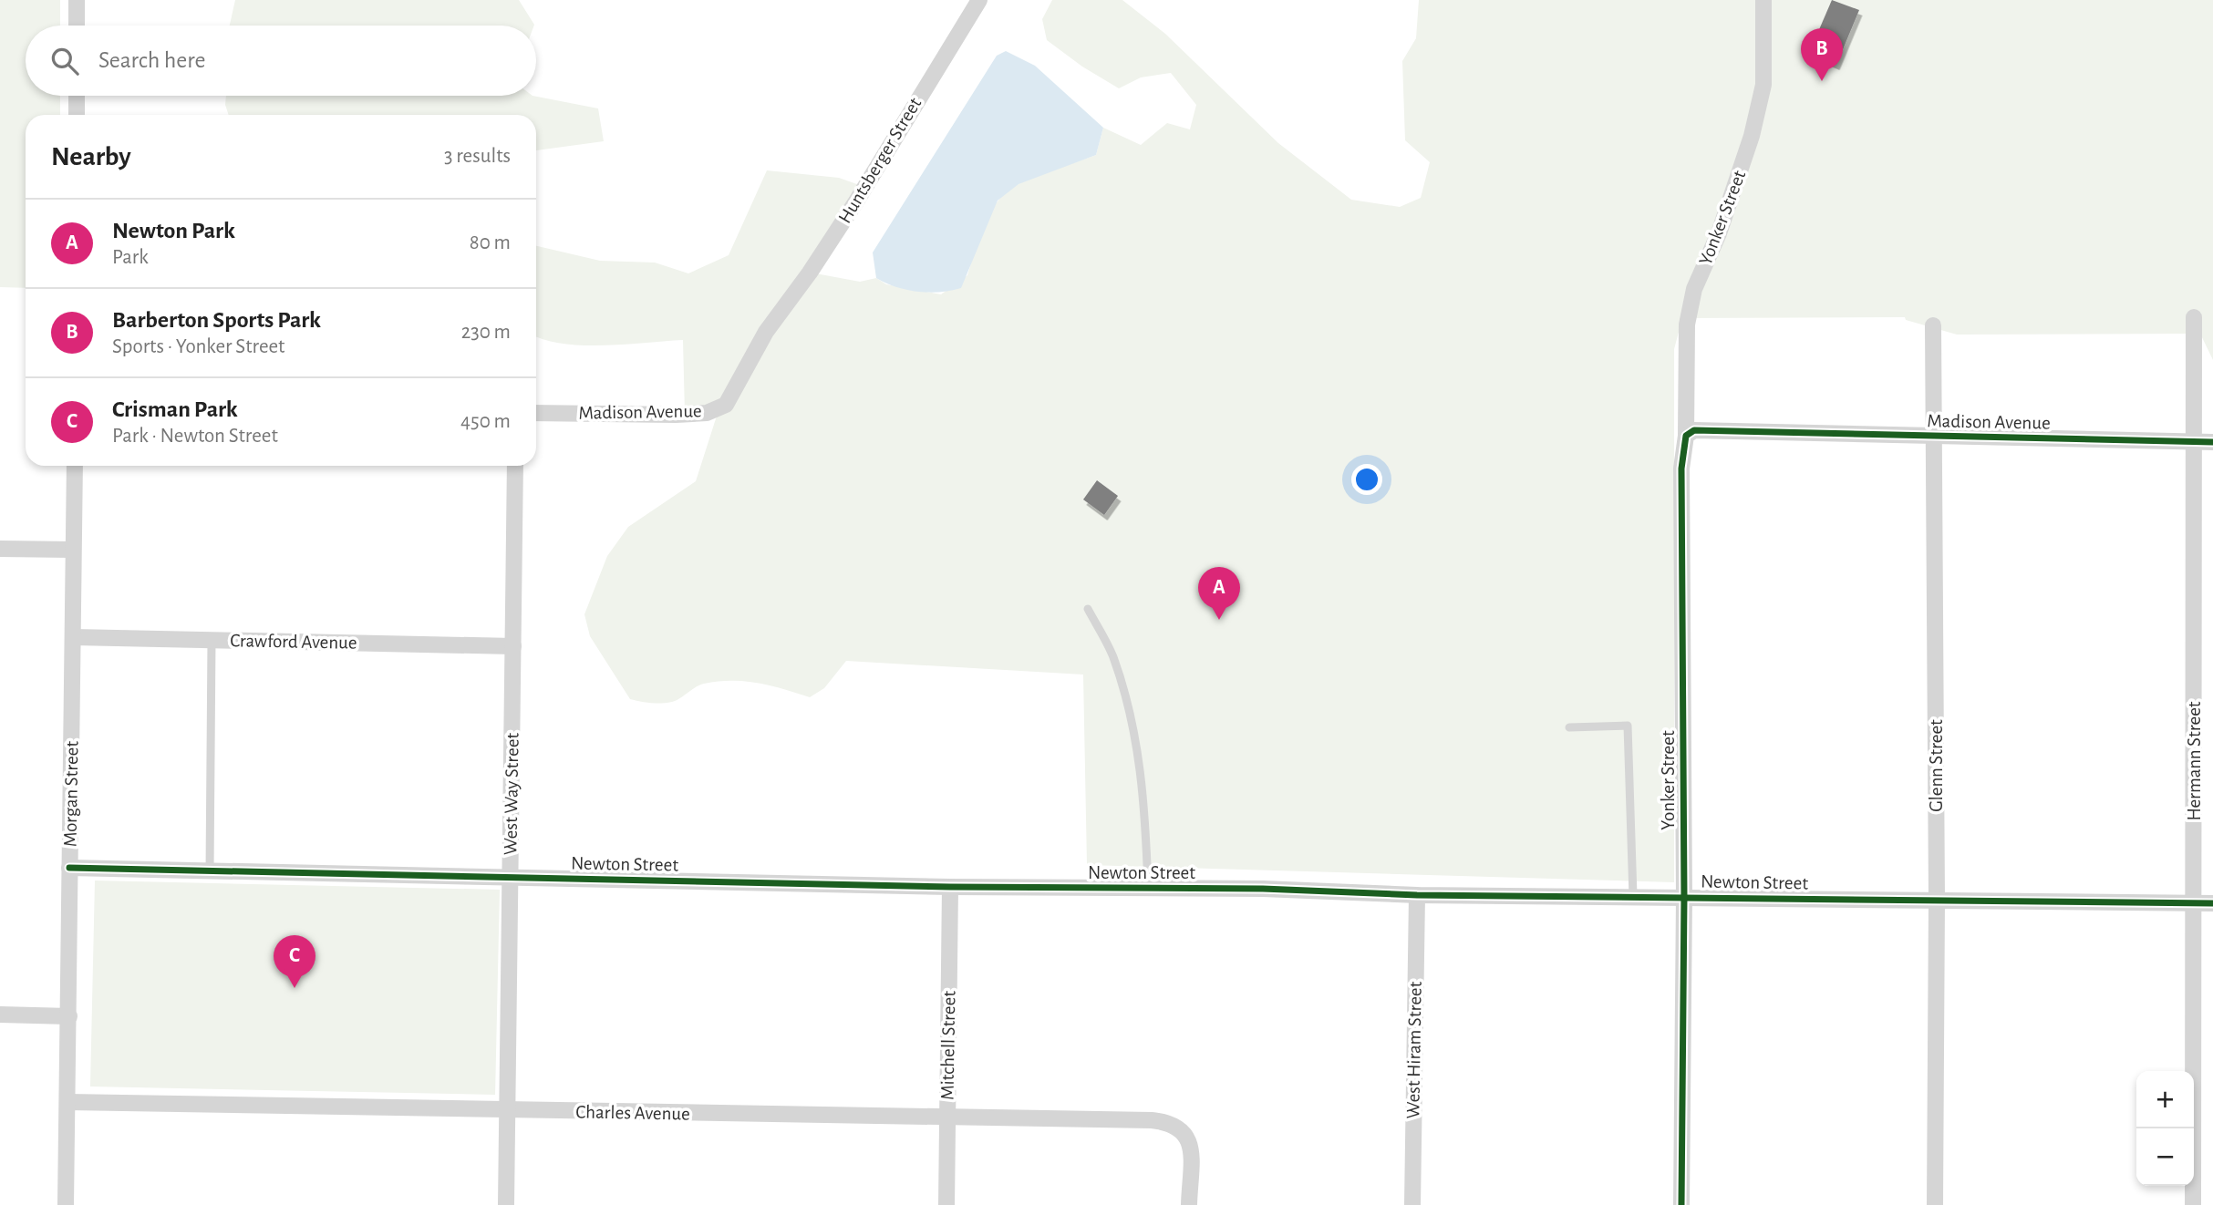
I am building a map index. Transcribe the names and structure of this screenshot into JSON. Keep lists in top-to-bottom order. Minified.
{"streets":{"street":["Huntsberger Street","Yonker Street","Madison Avenue","Crawford Avenue","Hermann Street","Glenn Street","Morgan Street","West Way Street","Newton Street","Mitchell Street","West Hiram Street","Charles Avenue"]},"crossings":[["Huntsberger Street","Madison Avenue"],["Yonker Street","Madison Avenue"],["Yonker Street","Newton Street"],["Madison Avenue","Hermann Street"],["Madison Avenue","Glenn Street"],["Crawford Avenue","Morgan Street"],["Crawford Avenue","West Way Street"],["Hermann Street","Newton Street"],["Glenn Street","Newton Street"],["Morgan Street","Newton Street"],["Morgan Street","Charles Avenue"],["West Way Street","Newton Street"],["West Way Street","Charles Avenue"],["Newton Street","Mitchell Street"],["Newton Street","West Hiram Street"],["Mitchell Street","Charles Avenue"]],"page":{"search":"Search here","pins":["B","A","C"],"heading":["Nearby","3 results"],"list":[{"mark":"A","name":"Newton Park","note":"Park","value":"80 m"},{"mark":"B","name":"Barberton Sports Park","note":"Sports · Yonker Street","value":"230 m"},{"mark":"C","name":"Crisman Park","note":"Park · Newton Street","value":"450 m"}],"map_buttons":["+","−"]}}
